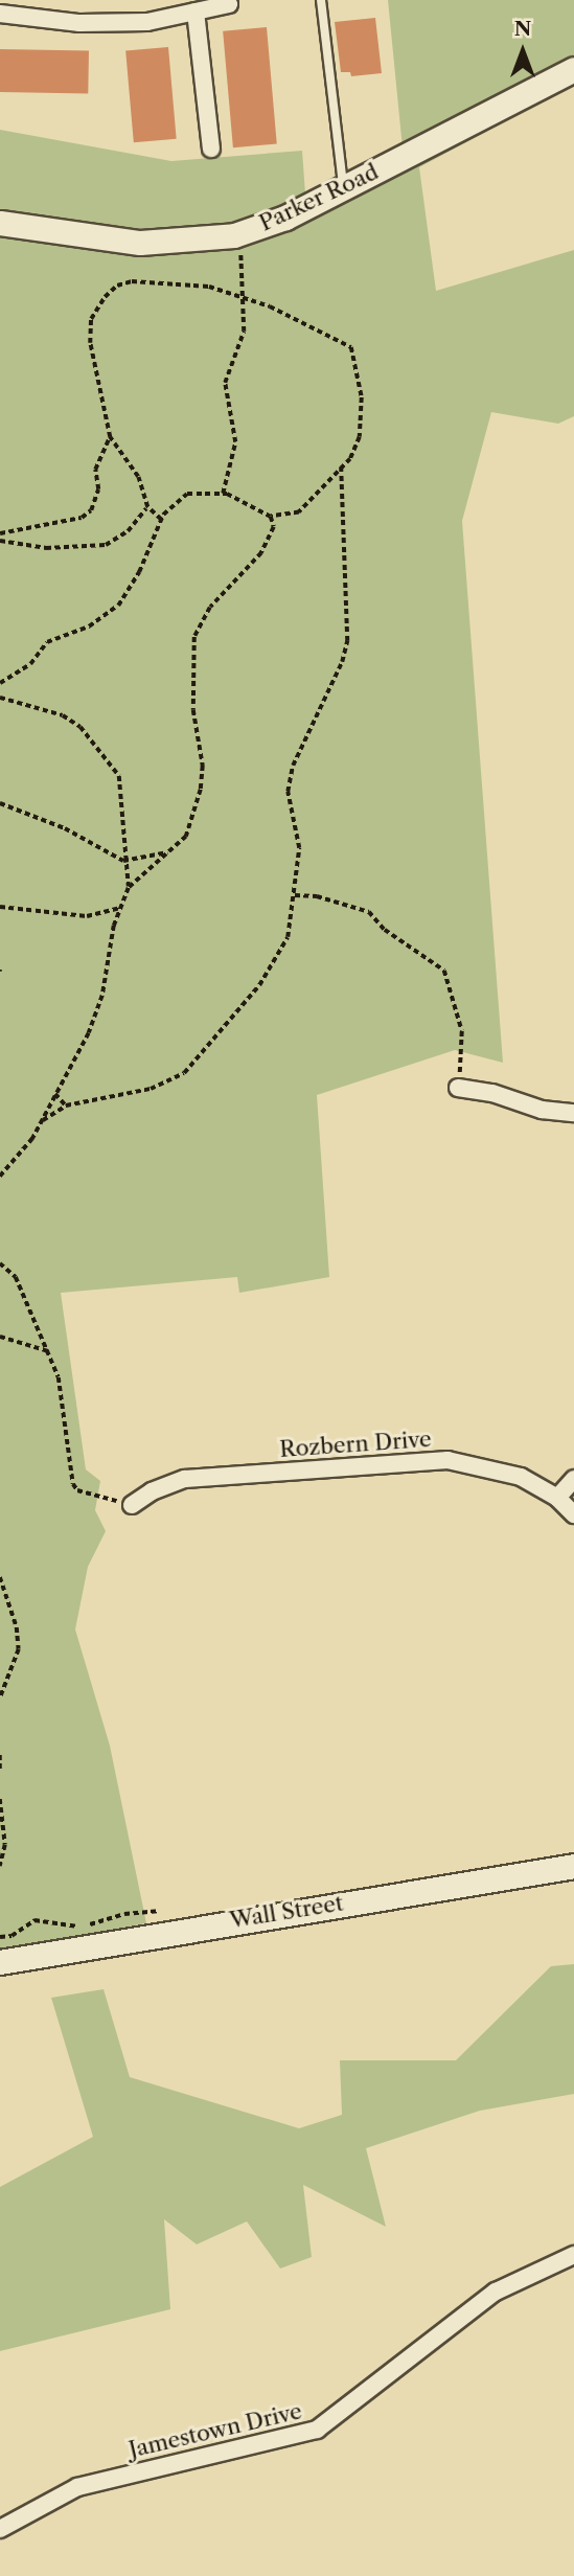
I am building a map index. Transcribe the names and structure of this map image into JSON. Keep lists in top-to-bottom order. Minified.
{"streets":{"street":["Parker Road","Rozbern Drive","Wall Street","Jamestown Drive"]},"north":"top"}
